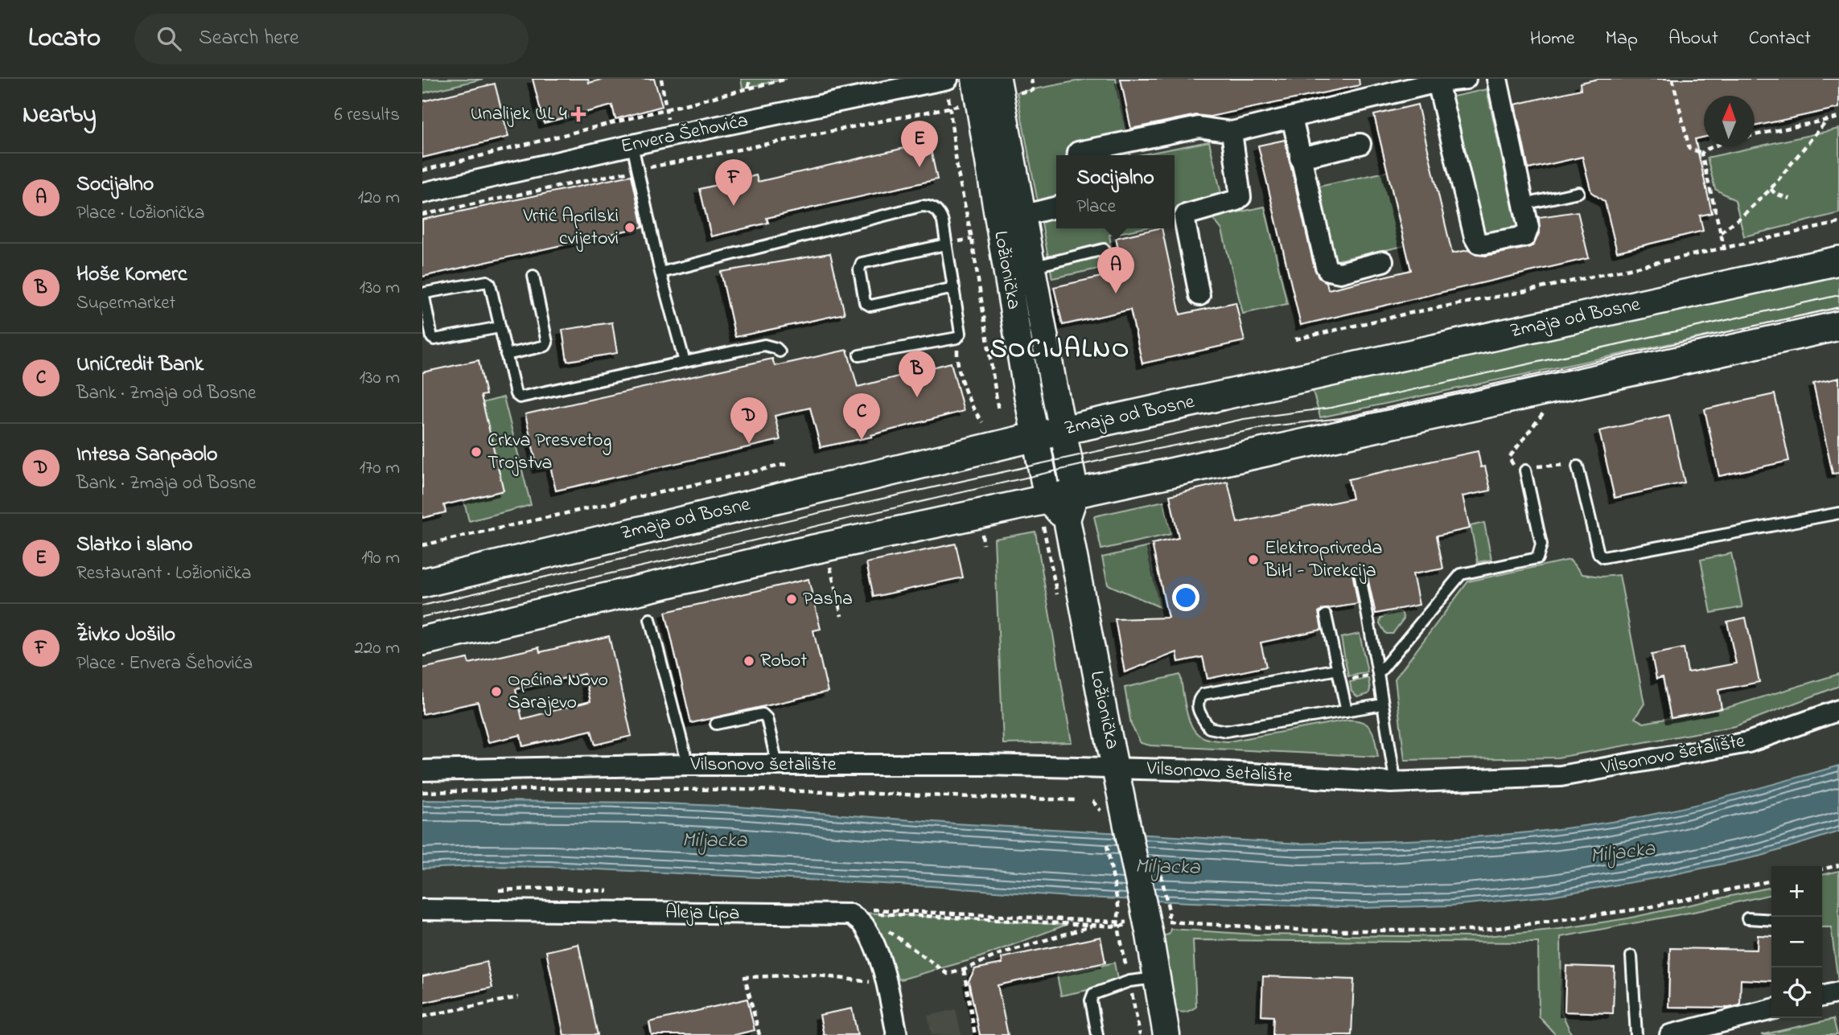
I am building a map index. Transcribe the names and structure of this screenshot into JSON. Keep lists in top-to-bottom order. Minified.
{"streets":{"main road":["Zmaja od Bosne"],"street":["Envera Šehovića","Ložionička","Vilsonovo šetalište","Aleja Lipa"]},"crossings":[["Ložionička","Zmaja od Bosne"],["Ložionička","Vilsonovo šetalište"]],"districts":["SOCIJALNO"],"water":["Miljacka"],"places":{"health":["Unalijek UL 4"],"other":["Vrtić Aprilski cvijetovi","Crkva Presvetog Trojstva","Elektroprivreda BiH - Direkcija","Pasha","Robot","Općina Novo Sarajevo"]},"north":"top","page":{"header":"Locato","search":"Search here","nav":["Home","Map","About","Contact"],"heading":["Nearby","6 results"],"pins":["E","F","A","B","C","D"],"list":[{"mark":"A","name":"Socijalno","note":"Place · Ložionička","value":"120 m"},{"mark":"B","name":"Hoše Komerc","note":"Supermarket","value":"130 m"},{"mark":"C","name":"UniCredit Bank","note":"Bank · Zmaja od Bosne","value":"130 m"},{"mark":"D","name":"Intesa Sanpaolo","note":"Bank · Zmaja od Bosne","value":"170 m"},{"mark":"E","name":"Slatko i slano","note":"Restaurant · Ložionička","value":"190 m"},{"mark":"F","name":"Živko Jošilo","note":"Place · Envera Šehovića","value":"220 m"}],"popup":["Socijalno","Place"],"map_buttons":["+","−"]}}
